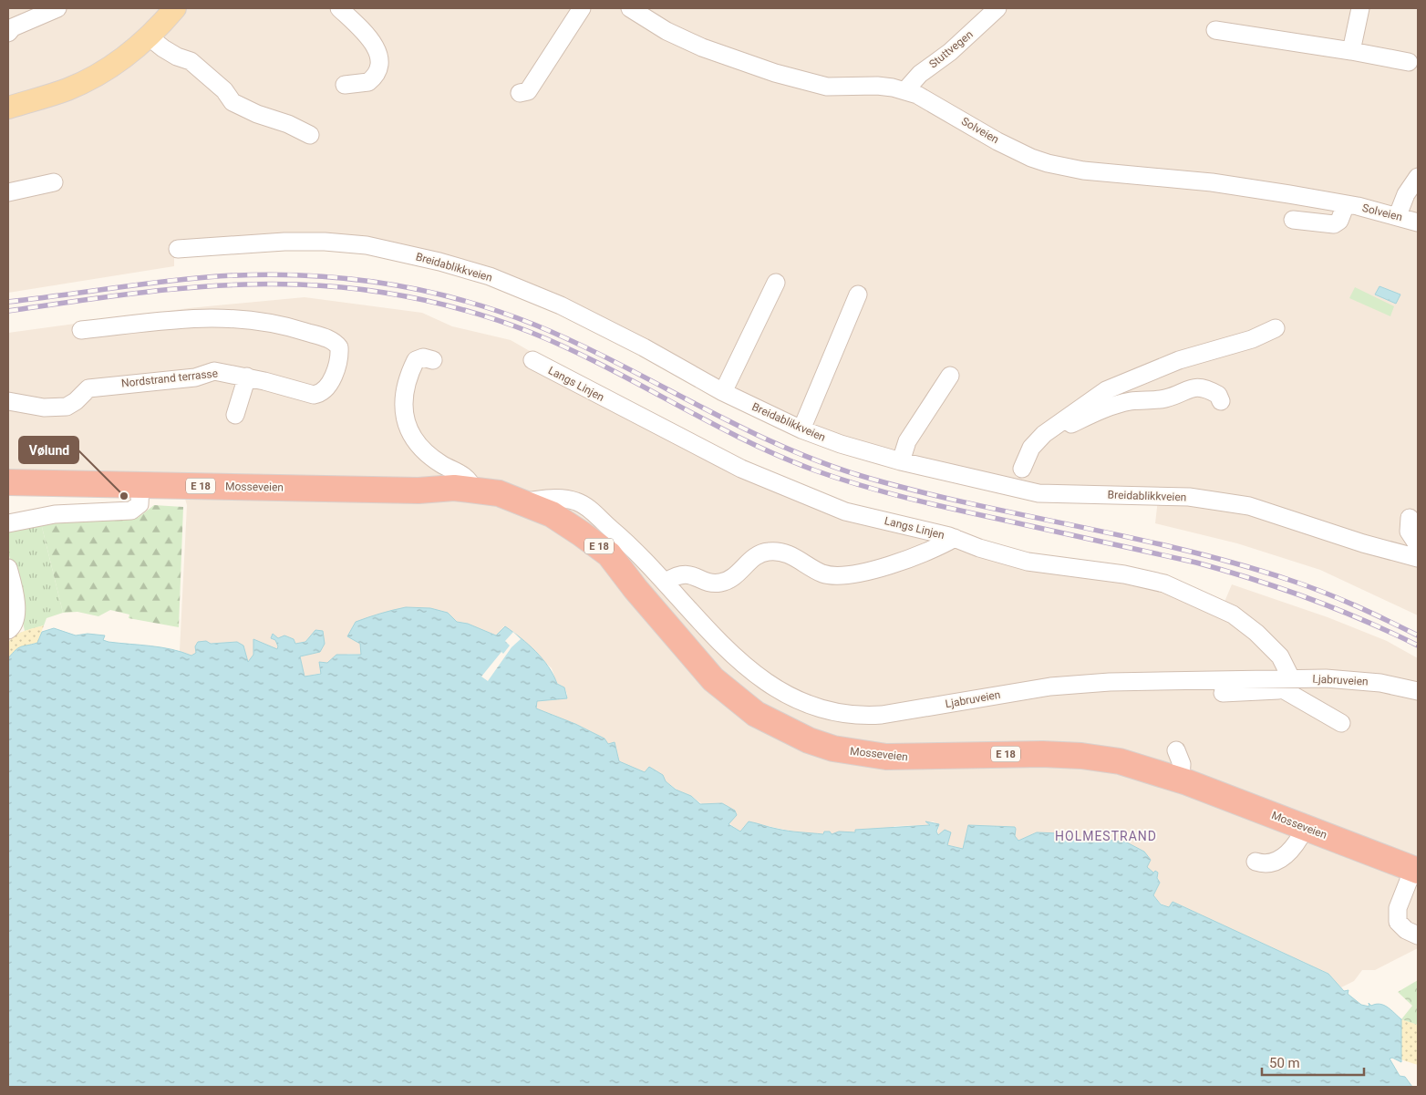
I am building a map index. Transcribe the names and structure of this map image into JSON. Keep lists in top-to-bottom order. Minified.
{"streets":{"highway":["E 18","Mosseveien"],"street":["Stuttvegen","Solveien","Breidablikkveien","Nordstrand terrasse","Langs Linjen","Ljabruveien"]},"crossings":[["Stuttvegen","Solveien"],["Langs Linjen","Ljabruveien"],["Mosseveien","Ljabruveien"]],"districts":["HOLMESTRAND"],"places":["Vølund"],"scale_bar":"50 m"}
